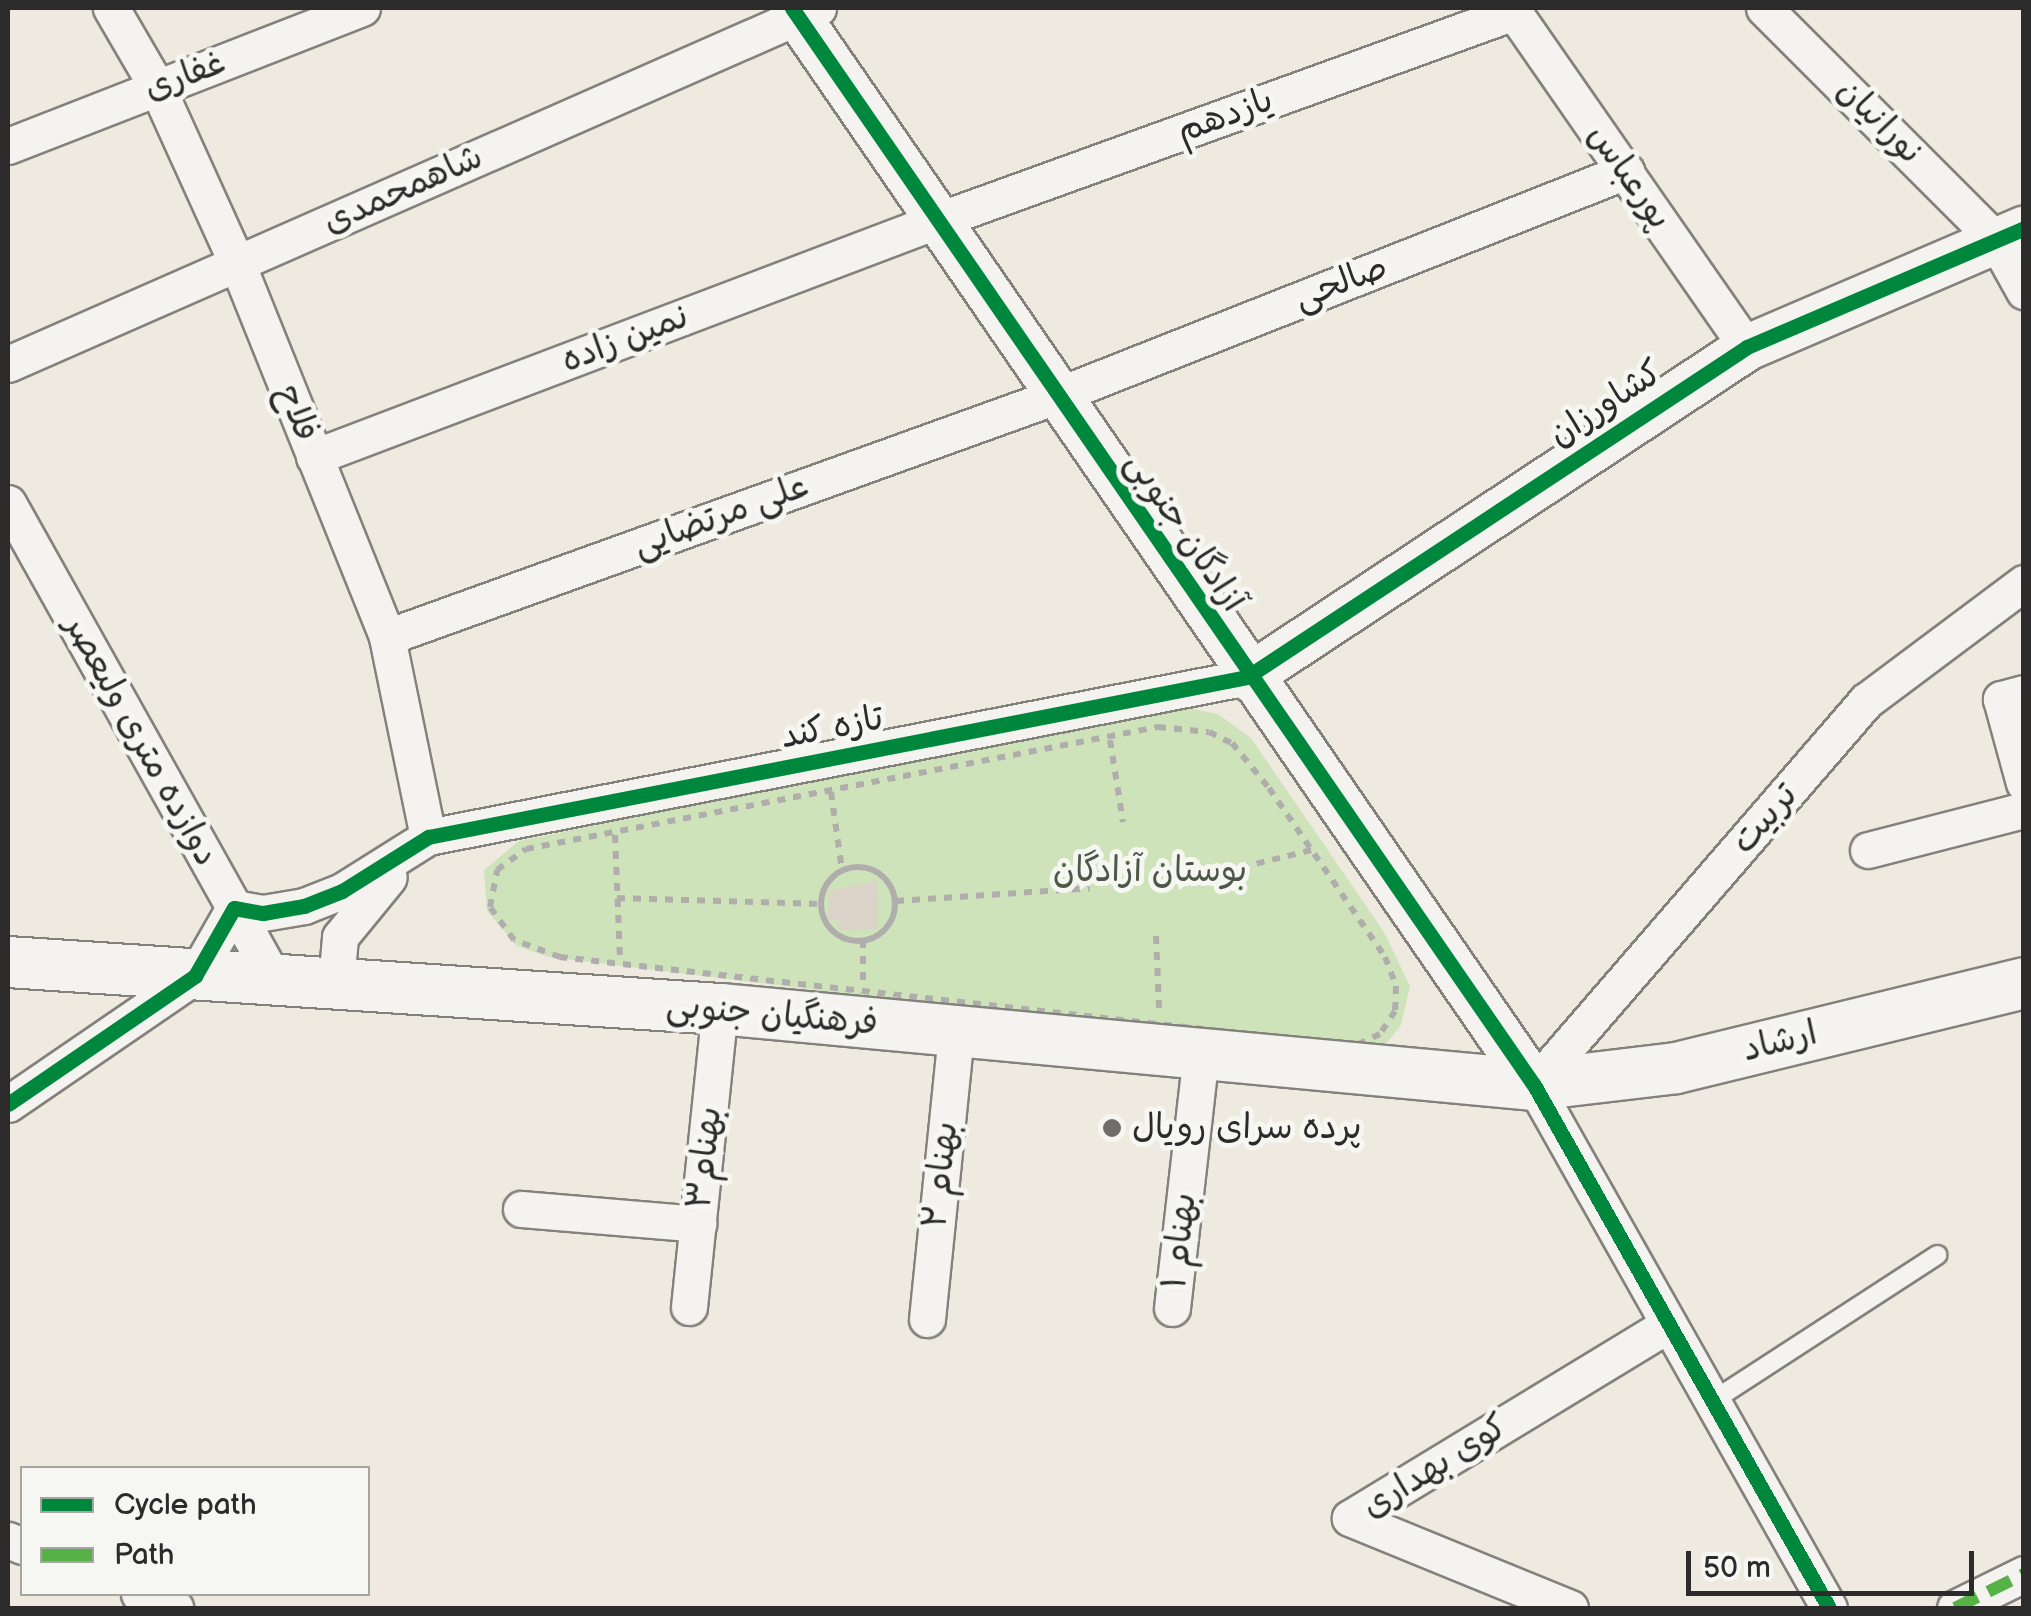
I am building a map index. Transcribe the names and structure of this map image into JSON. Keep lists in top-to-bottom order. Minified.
{"streets":{"main road":["فرهنگیان جنوبی","ارشاد"],"street":["غفاری","یازدهم","نورانیان","پورعباس","شاهمحمدی","صالحی","نمین زاده","کشاورزان","فلاح","علی مرتضایی","آزادگان جنوبی","تازه کند","دوازده متری ولیعصر","تربیت","بهنام۳","بهنام ۲","بهنام ۱","کوی بهداری"]},"crossings":[["غفاری","فلاح"],["یازدهم","پورعباس"],["یازدهم","نمین زاده"],["یازدهم","آزادگان جنوبی"],["نورانیان","کشاورزان"],["پورعباس","صالحی"],["پورعباس","کشاورزان"],["شاهمحمدی","فلاح"],["شاهمحمدی","آزادگان جنوبی"],["صالحی","علی مرتضایی"],["صالحی","آزادگان جنوبی"],["نمین زاده","فلاح"],["نمین زاده","آزادگان جنوبی"],["کشاورزان","آزادگان جنوبی"],["کشاورزان","تازه کند"],["فلاح","علی مرتضایی"],["فلاح","تازه کند"],["علی مرتضایی","آزادگان جنوبی"],["آزادگان جنوبی","تازه کند"],["آزادگان جنوبی","تربیت"],["آزادگان جنوبی","فرهنگیان جنوبی"],["آزادگان جنوبی","ارشاد"],["دوازده متری ولیعصر","فرهنگیان جنوبی"],["تربیت","فرهنگیان جنوبی"],["تربیت","ارشاد"],["فرهنگیان جنوبی","ارشاد"],["فرهنگیان جنوبی","بهنام۳"],["فرهنگیان جنوبی","بهنام ۲"],["فرهنگیان جنوبی","بهنام ۱"]],"parks":["بوستان آزادگان"],"places":["پرده سرای رویال"],"legend":["Cycle path","Path"],"scale_bar":"50 m"}
